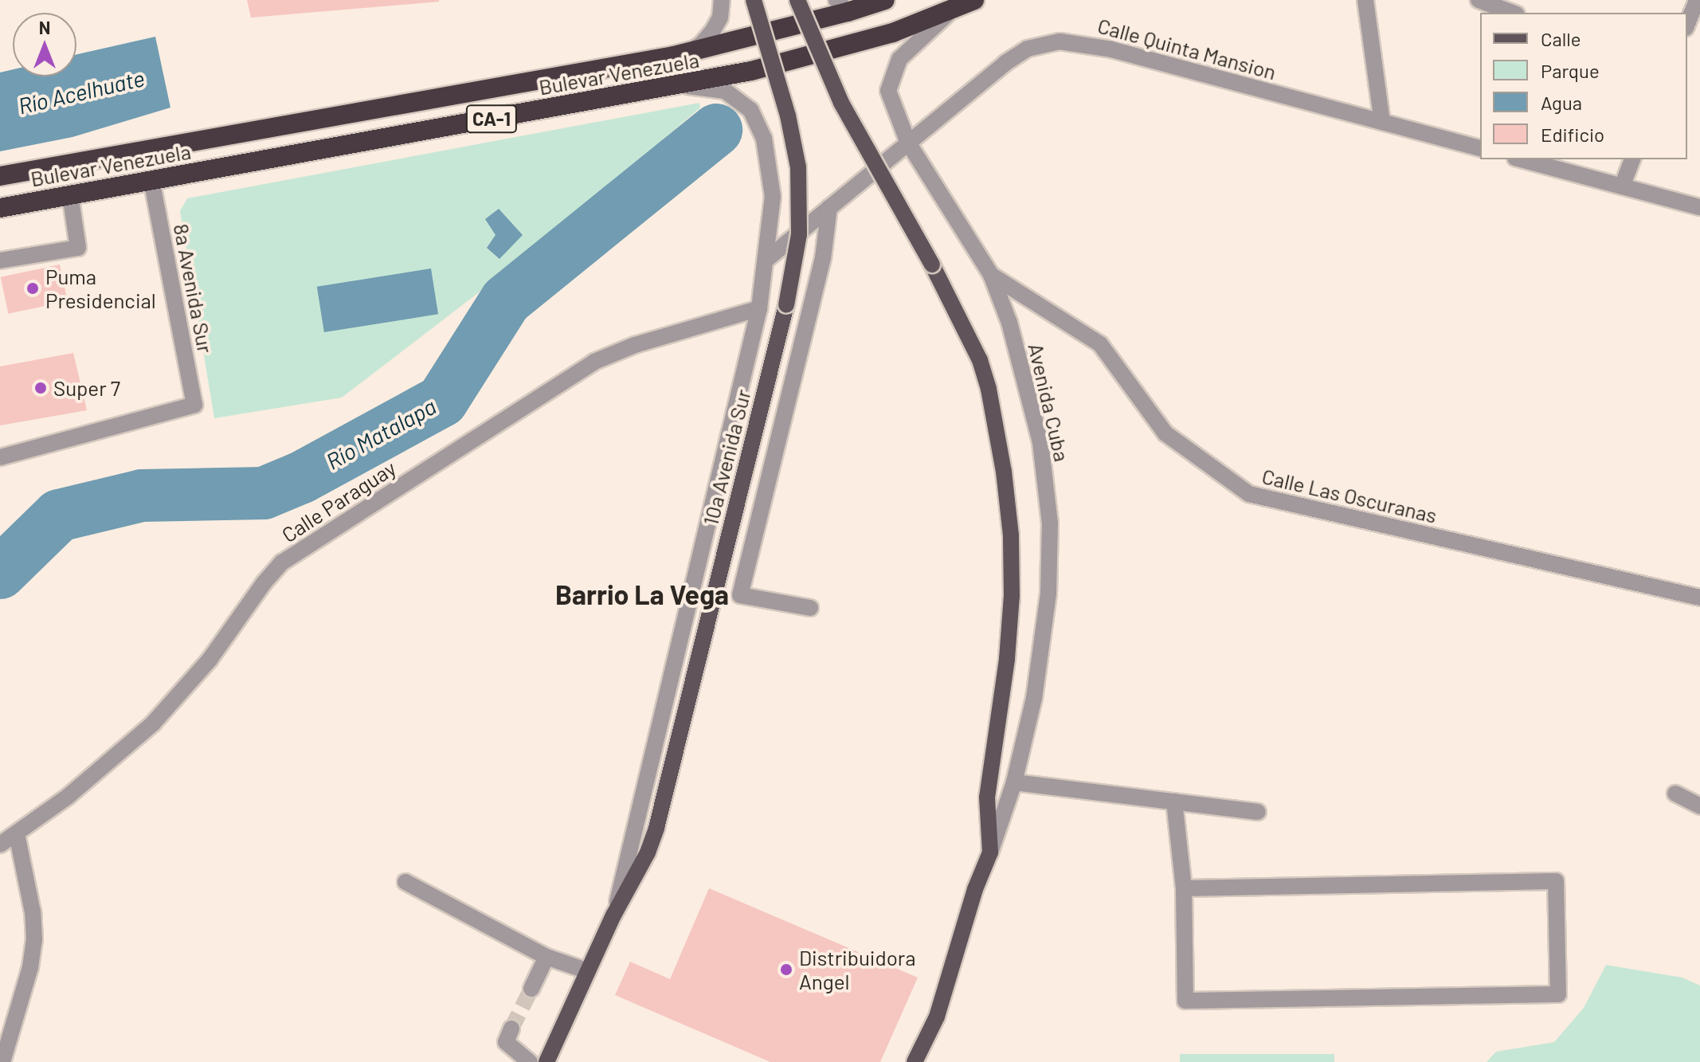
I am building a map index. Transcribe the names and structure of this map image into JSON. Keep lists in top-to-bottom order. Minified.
{"streets":{"highway":["Bulevar Venezuela","CA-1"],"main road":["Avenida Cuba","10a Avenida Sur"],"street":["Calle Quinta Mansion","8a Avenida Sur","Calle Las Oscuranas","Calle Paraguay"]},"crossings":[["Calle Quinta Mansion","Avenida Cuba"],["Calle Quinta Mansion","10a Avenida Sur"],["Bulevar Venezuela","8a Avenida Sur"],["Bulevar Venezuela","Avenida Cuba"],["Bulevar Venezuela","10a Avenida Sur"],["Avenida Cuba","Calle Las Oscuranas"],["10a Avenida Sur","Calle Paraguay"]],"districts":["Barrio La Vega"],"water":["Río Acelhuate","Río Matalapa"],"places":["Puma Presidencial","Super 7","Distribuidora Angel"],"legend":["Calle","Parque","Agua","Edificio"],"north":"top"}
